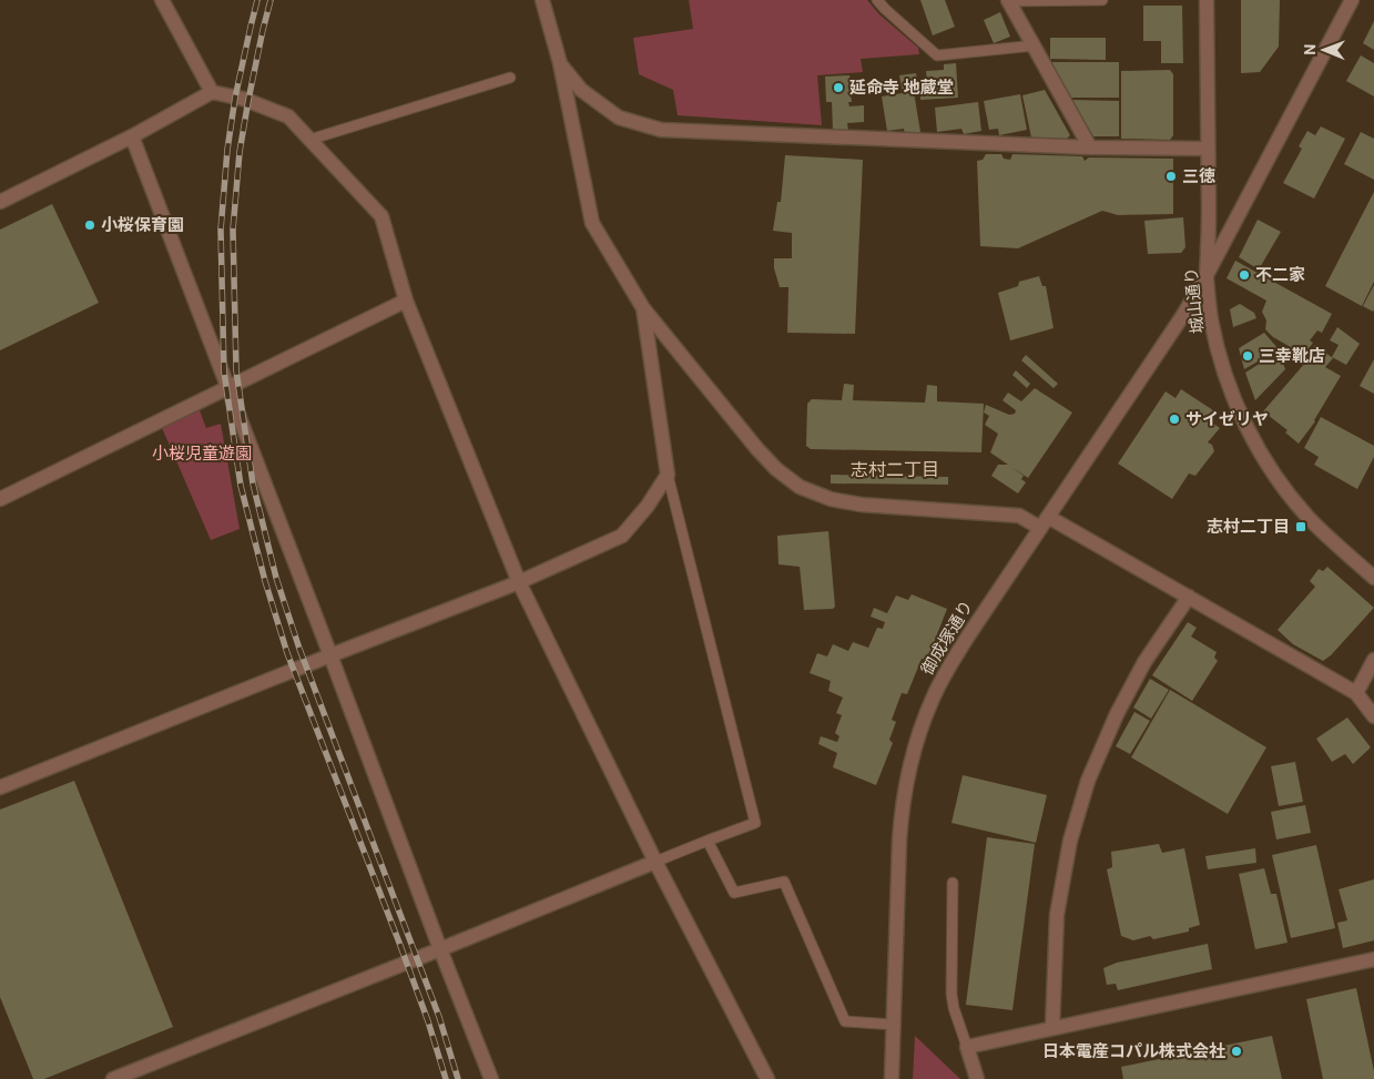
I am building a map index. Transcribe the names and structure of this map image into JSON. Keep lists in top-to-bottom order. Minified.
{"streets":{"street":["城山通り","御成塚通り"]},"crossings":[["城山通り","御成塚通り"]],"districts":["志村二丁目"],"parks":["小桜児童遊園"],"places":{"other":["延命寺 地蔵堂","三徳","小桜保育園","不二家","三幸靴店","サイゼリヤ","日本電産コパル株式会社"],"transit":["志村二丁目"]},"north":"left"}
